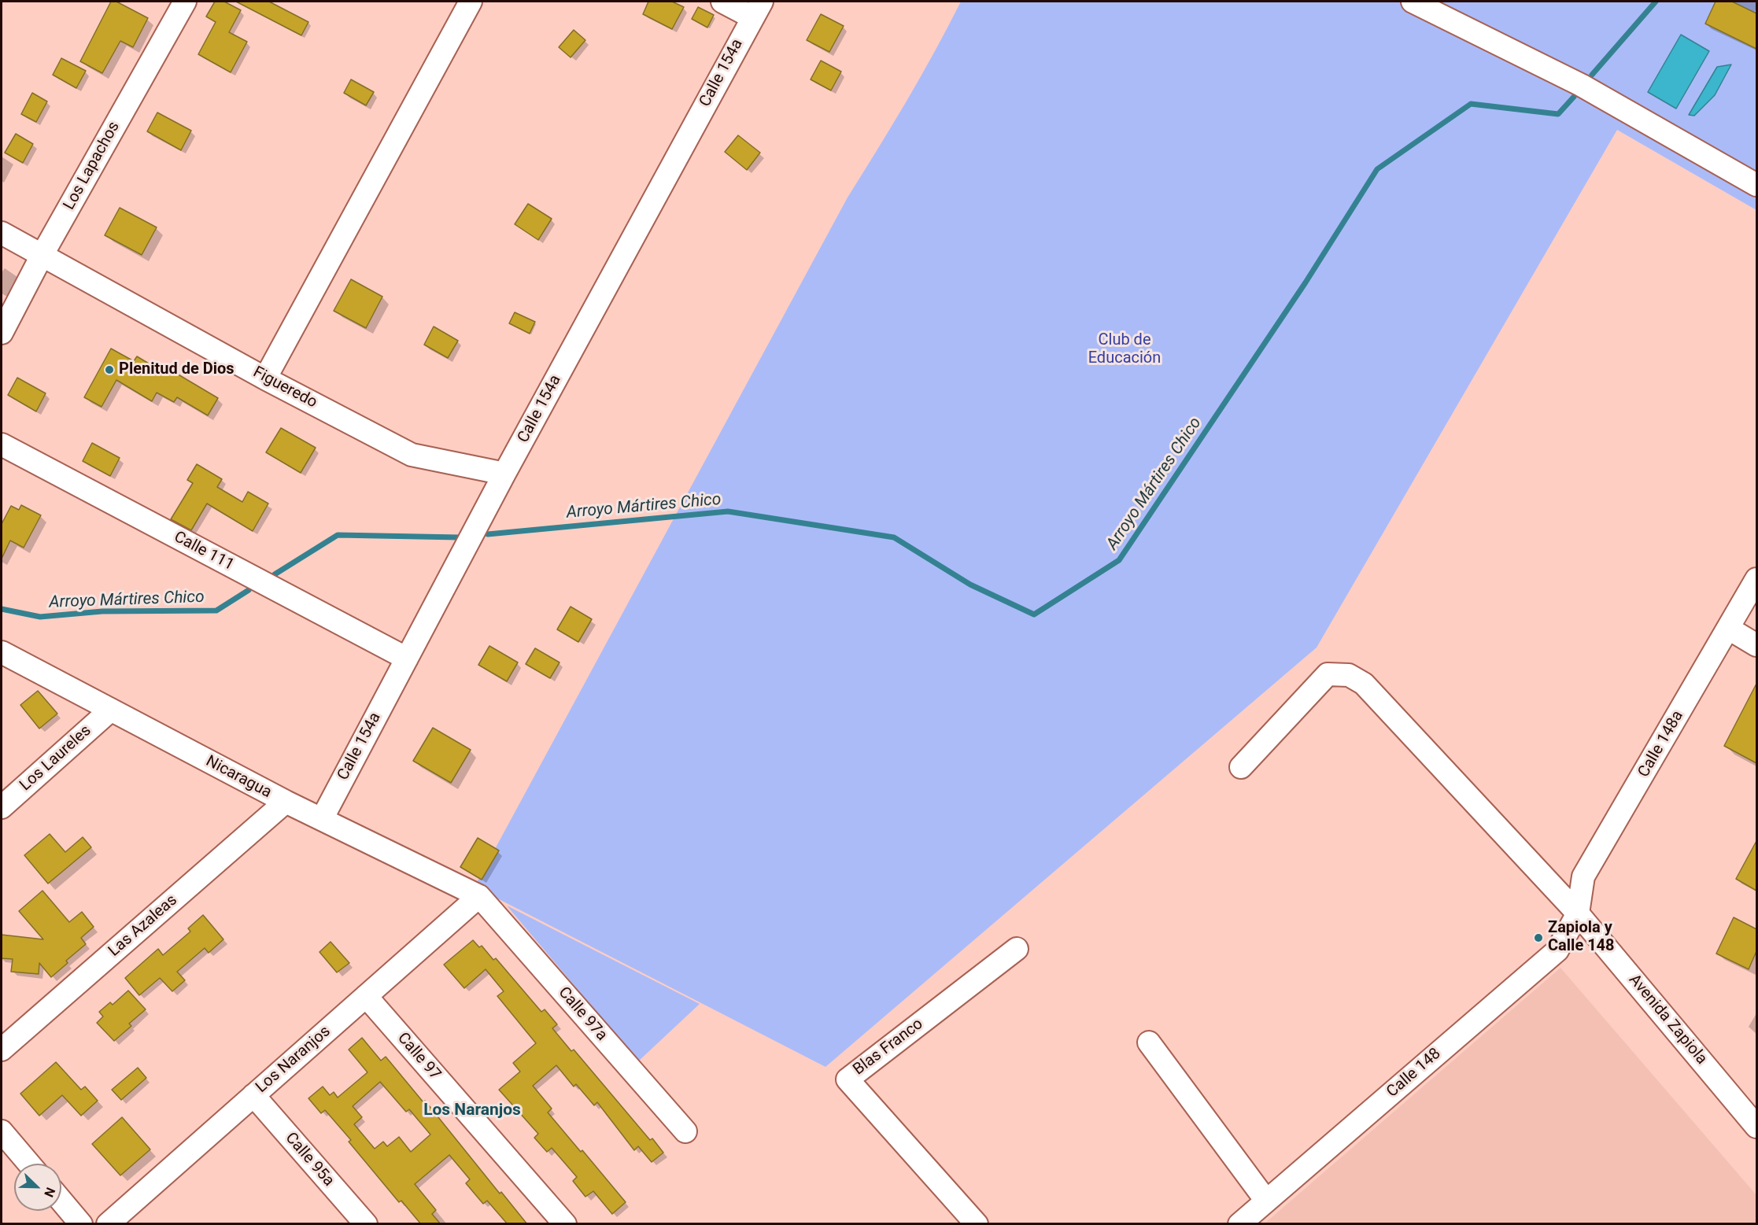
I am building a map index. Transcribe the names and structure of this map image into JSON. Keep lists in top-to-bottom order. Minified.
{"streets":{"street":["Calle 154a","Los Lapachos","Figueredo","Calle 111","Calle 148a","Los Laureles","Nicaragua","Las Azaleas","Calle 97a","Avenida Zapiola","Blas Franco","Calle 97","Los Naranjos","Calle 148","Calle 95a"]},"crossings":[["Calle 154a","Figueredo"],["Calle 154a","Calle 111"],["Calle 154a","Nicaragua"],["Los Lapachos","Figueredo"],["Calle 148a","Avenida Zapiola"],["Calle 148a","Calle 148"],["Los Laureles","Nicaragua"],["Nicaragua","Las Azaleas"],["Nicaragua","Calle 97a"],["Nicaragua","Los Naranjos"],["Calle 97a","Los Naranjos"],["Avenida Zapiola","Calle 148"],["Calle 97","Los Naranjos"],["Los Naranjos","Calle 95a"]],"districts":["Los Naranjos"],"water":["Arroyo Mártires Chico"],"parks":["Club de Educación"],"places":["Plenitud de Dios","Zapiola y Calle 148"],"north":"bottom right"}
